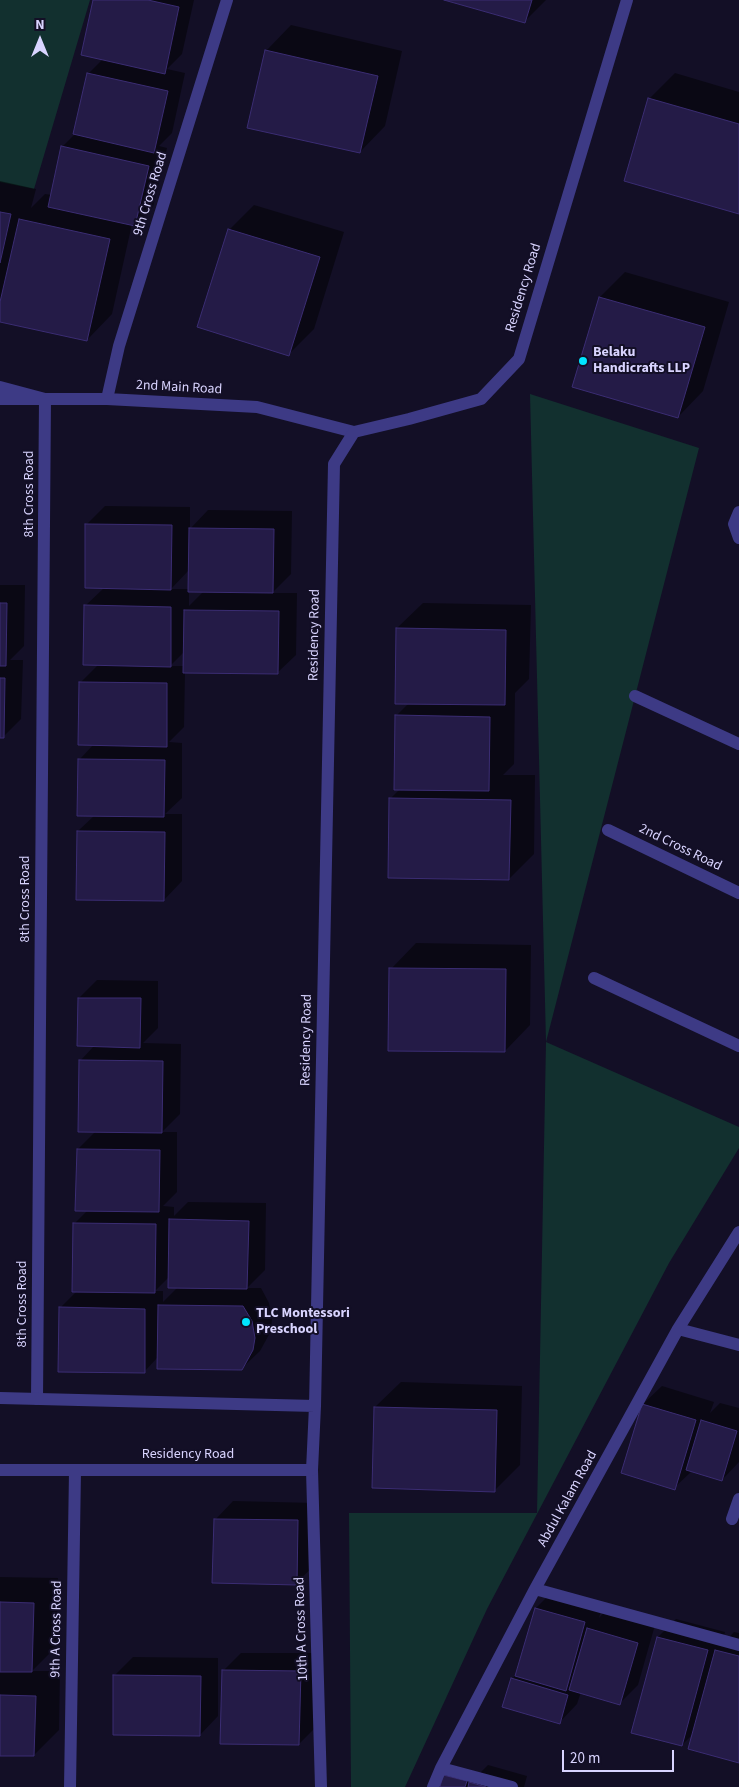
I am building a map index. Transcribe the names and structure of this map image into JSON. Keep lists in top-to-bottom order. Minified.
{"streets":{"street":["9th Cross Road","Residency Road","2nd Main Road","8th Cross Road","2nd Cross Road","Abdul Kalam Road","9th A Cross Road","10th A Cross Road"]},"crossings":[["9th Cross Road","2nd Main Road"],["Residency Road","2nd Main Road"],["Residency Road","9th A Cross Road"],["Residency Road","10th A Cross Road"],["2nd Main Road","8th Cross Road"]],"places":["Belaku Handicrafts LLP","TLC Montessori Preschool"],"scale_bar":"20 m","north":"top"}
